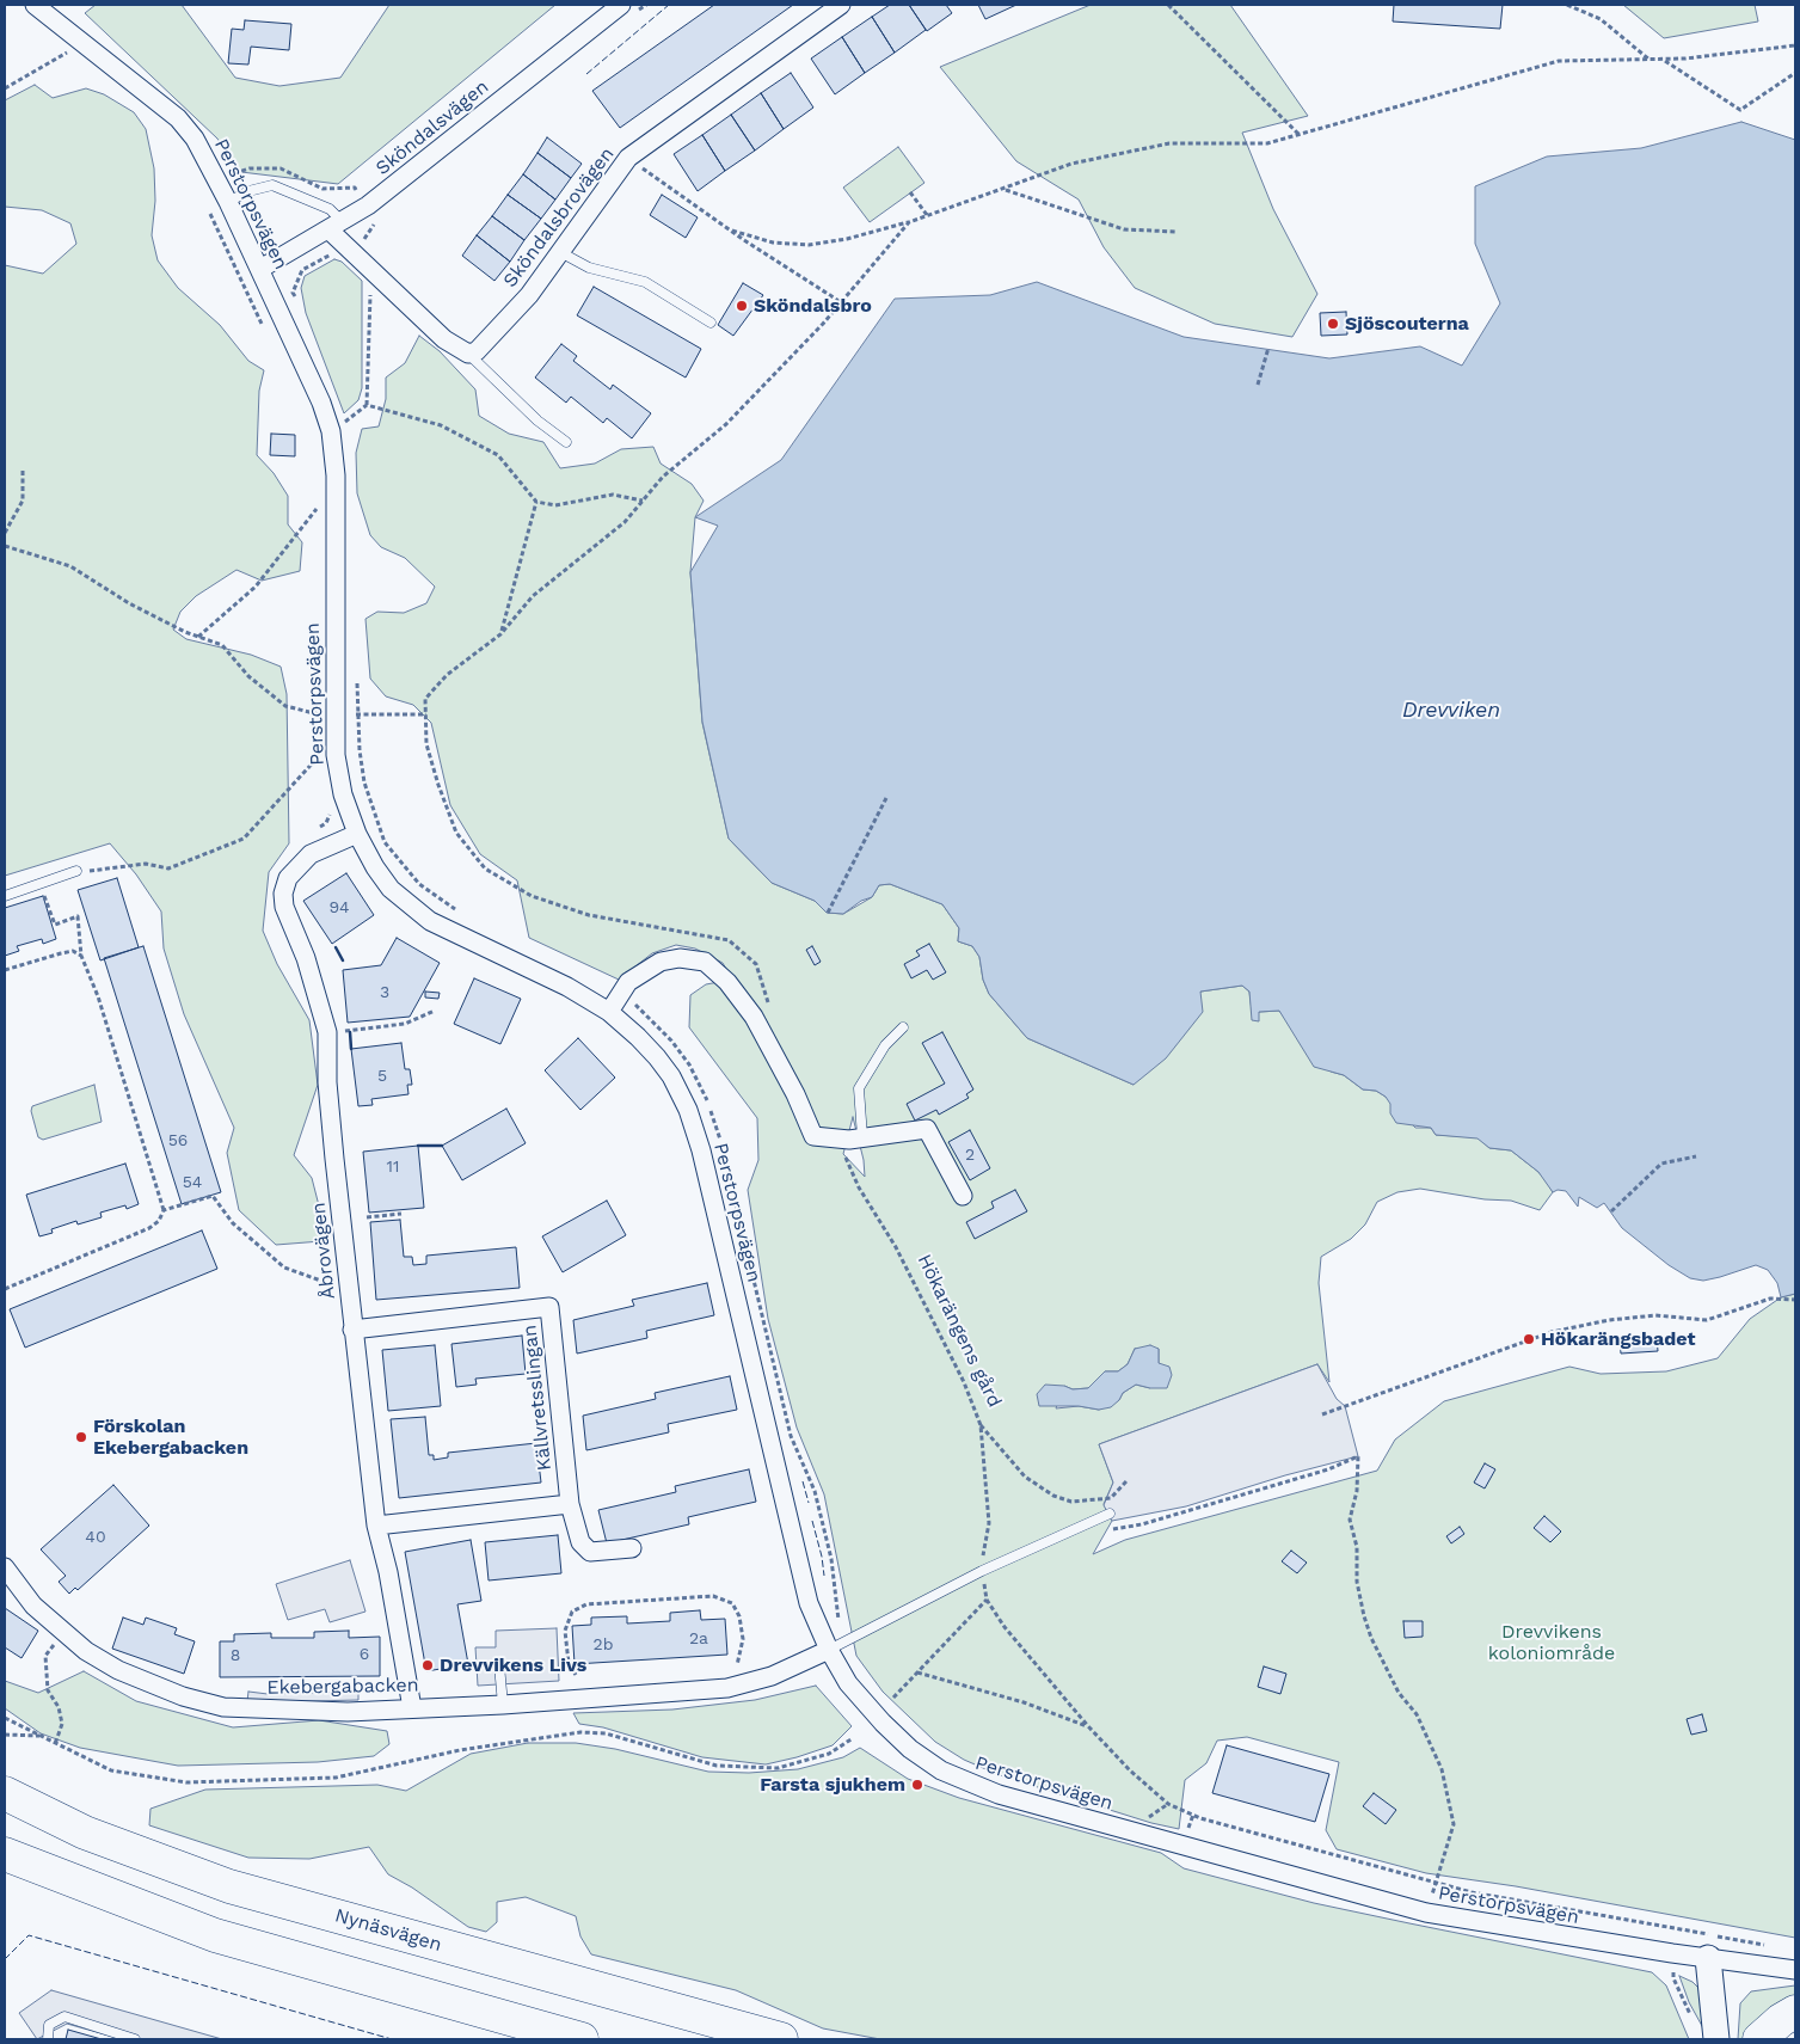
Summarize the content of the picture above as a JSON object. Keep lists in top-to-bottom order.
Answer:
{
  "streets": {
    "highway": ["Nynäsvägen"],
    "street": [
      "Sköndalsvägen",
      "Perstorpsvägen",
      "Sköndalsbrovägen",
      "Åbrovägen",
      "Källvretsslingan",
      "Ekebergabacken"
    ],
    "path": ["Hökarängens gård"]
  },
  "crossings": [
    ["Sköndalsvägen", "Perstorpsvägen"],
    ["Perstorpsvägen", "Åbrovägen"],
    ["Perstorpsvägen", "Ekebergabacken"],
    ["Åbrovägen", "Källvretsslingan"],
    ["Åbrovägen", "Ekebergabacken"]
  ],
  "water": ["Drevviken"],
  "parks": ["Drevvikens koloniområde"],
  "places": [
    "Sköndalsbro",
    "Sjöscouterna",
    "Hökarängsbadet",
    "Förskolan Ekebergabacken",
    "Drevvikens Livs",
    "Farsta sjukhem"
  ],
  "house_numbers": [
    "94",
    "3",
    "5",
    "56",
    "2",
    "11",
    "54",
    "40",
    "2a",
    "2b",
    "6",
    "8"
  ]
}
